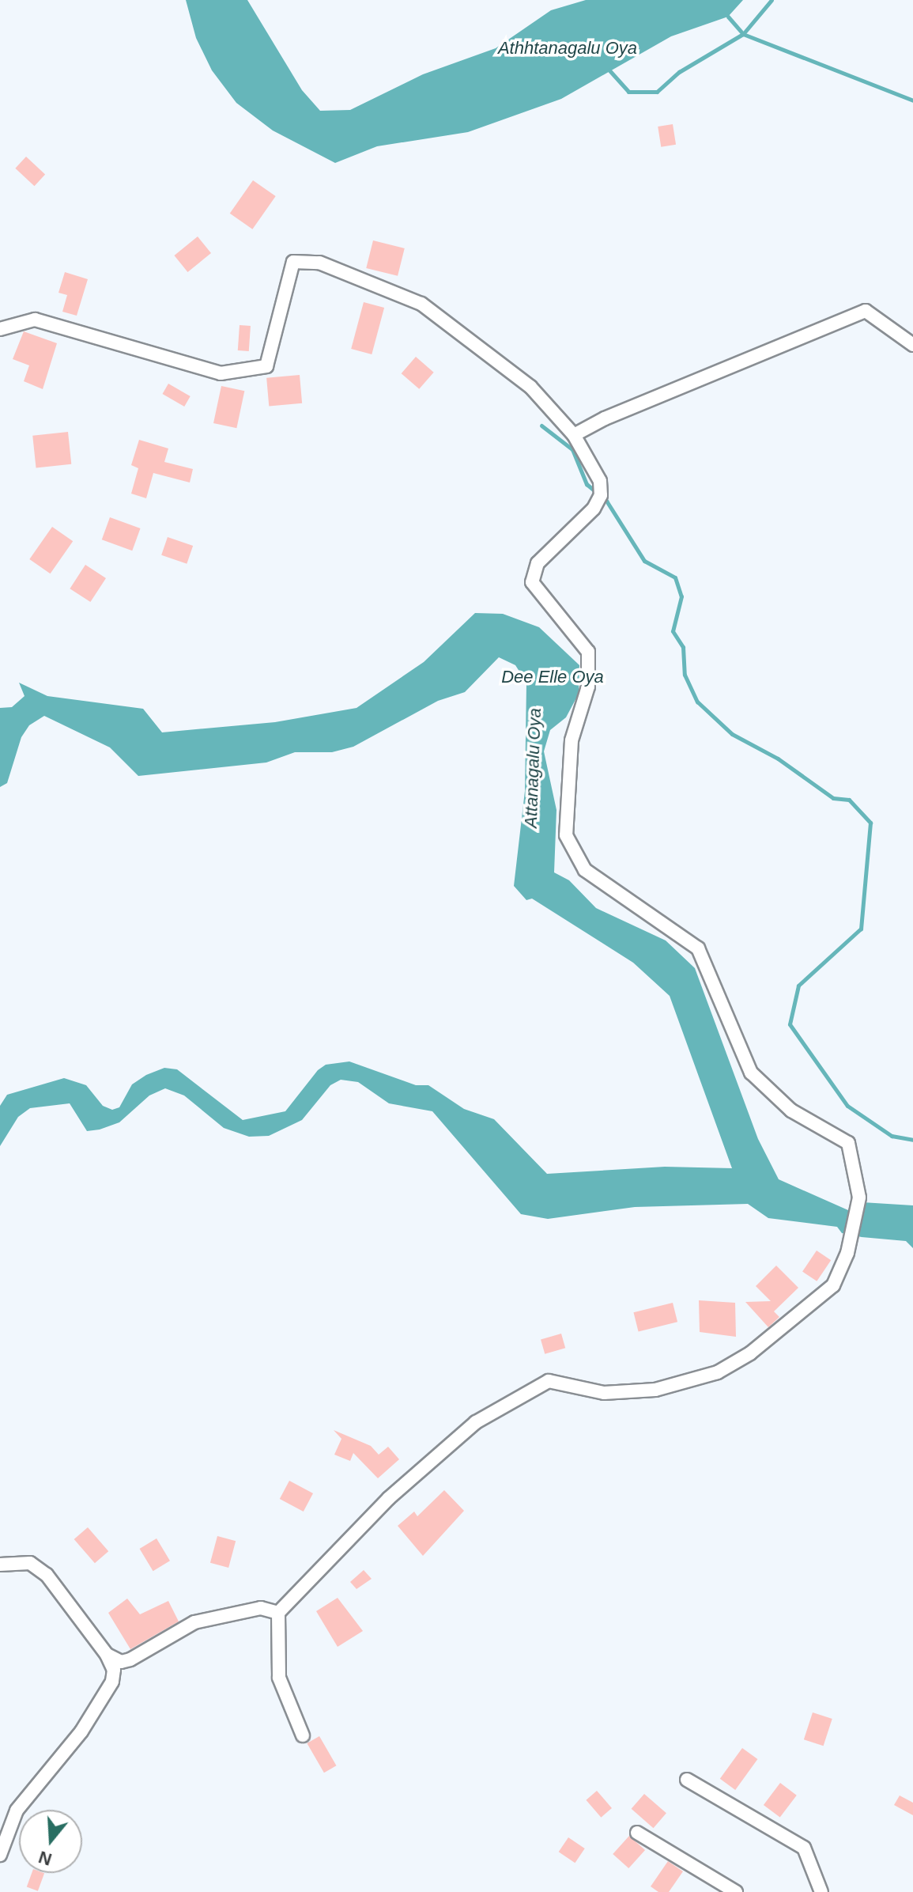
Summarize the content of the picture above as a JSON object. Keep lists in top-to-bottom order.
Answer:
{
  "water": ["Athhtanagalu Oya", "Dee Elle Oya", "Attanagalu Oya"],
  "north": "bottom"
}
